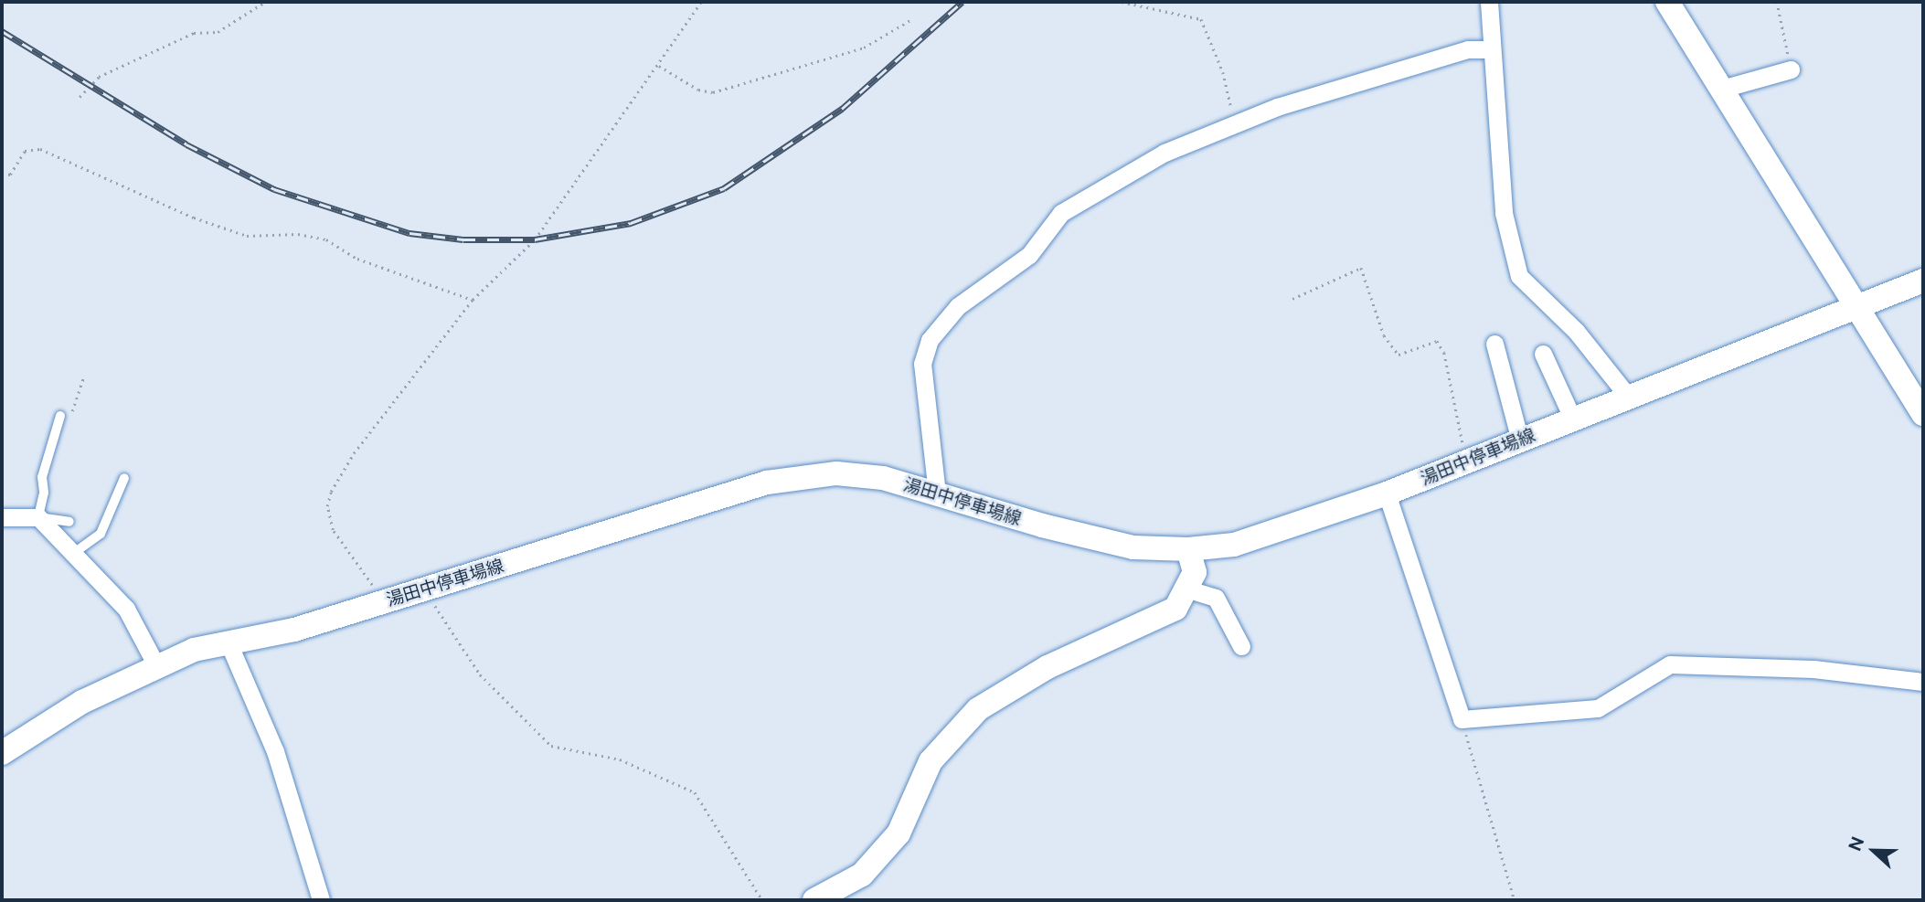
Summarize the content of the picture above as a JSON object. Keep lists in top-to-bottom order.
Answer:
{
  "streets": {
    "main road": ["湯田中停車場線"]
  },
  "north": "left"
}
